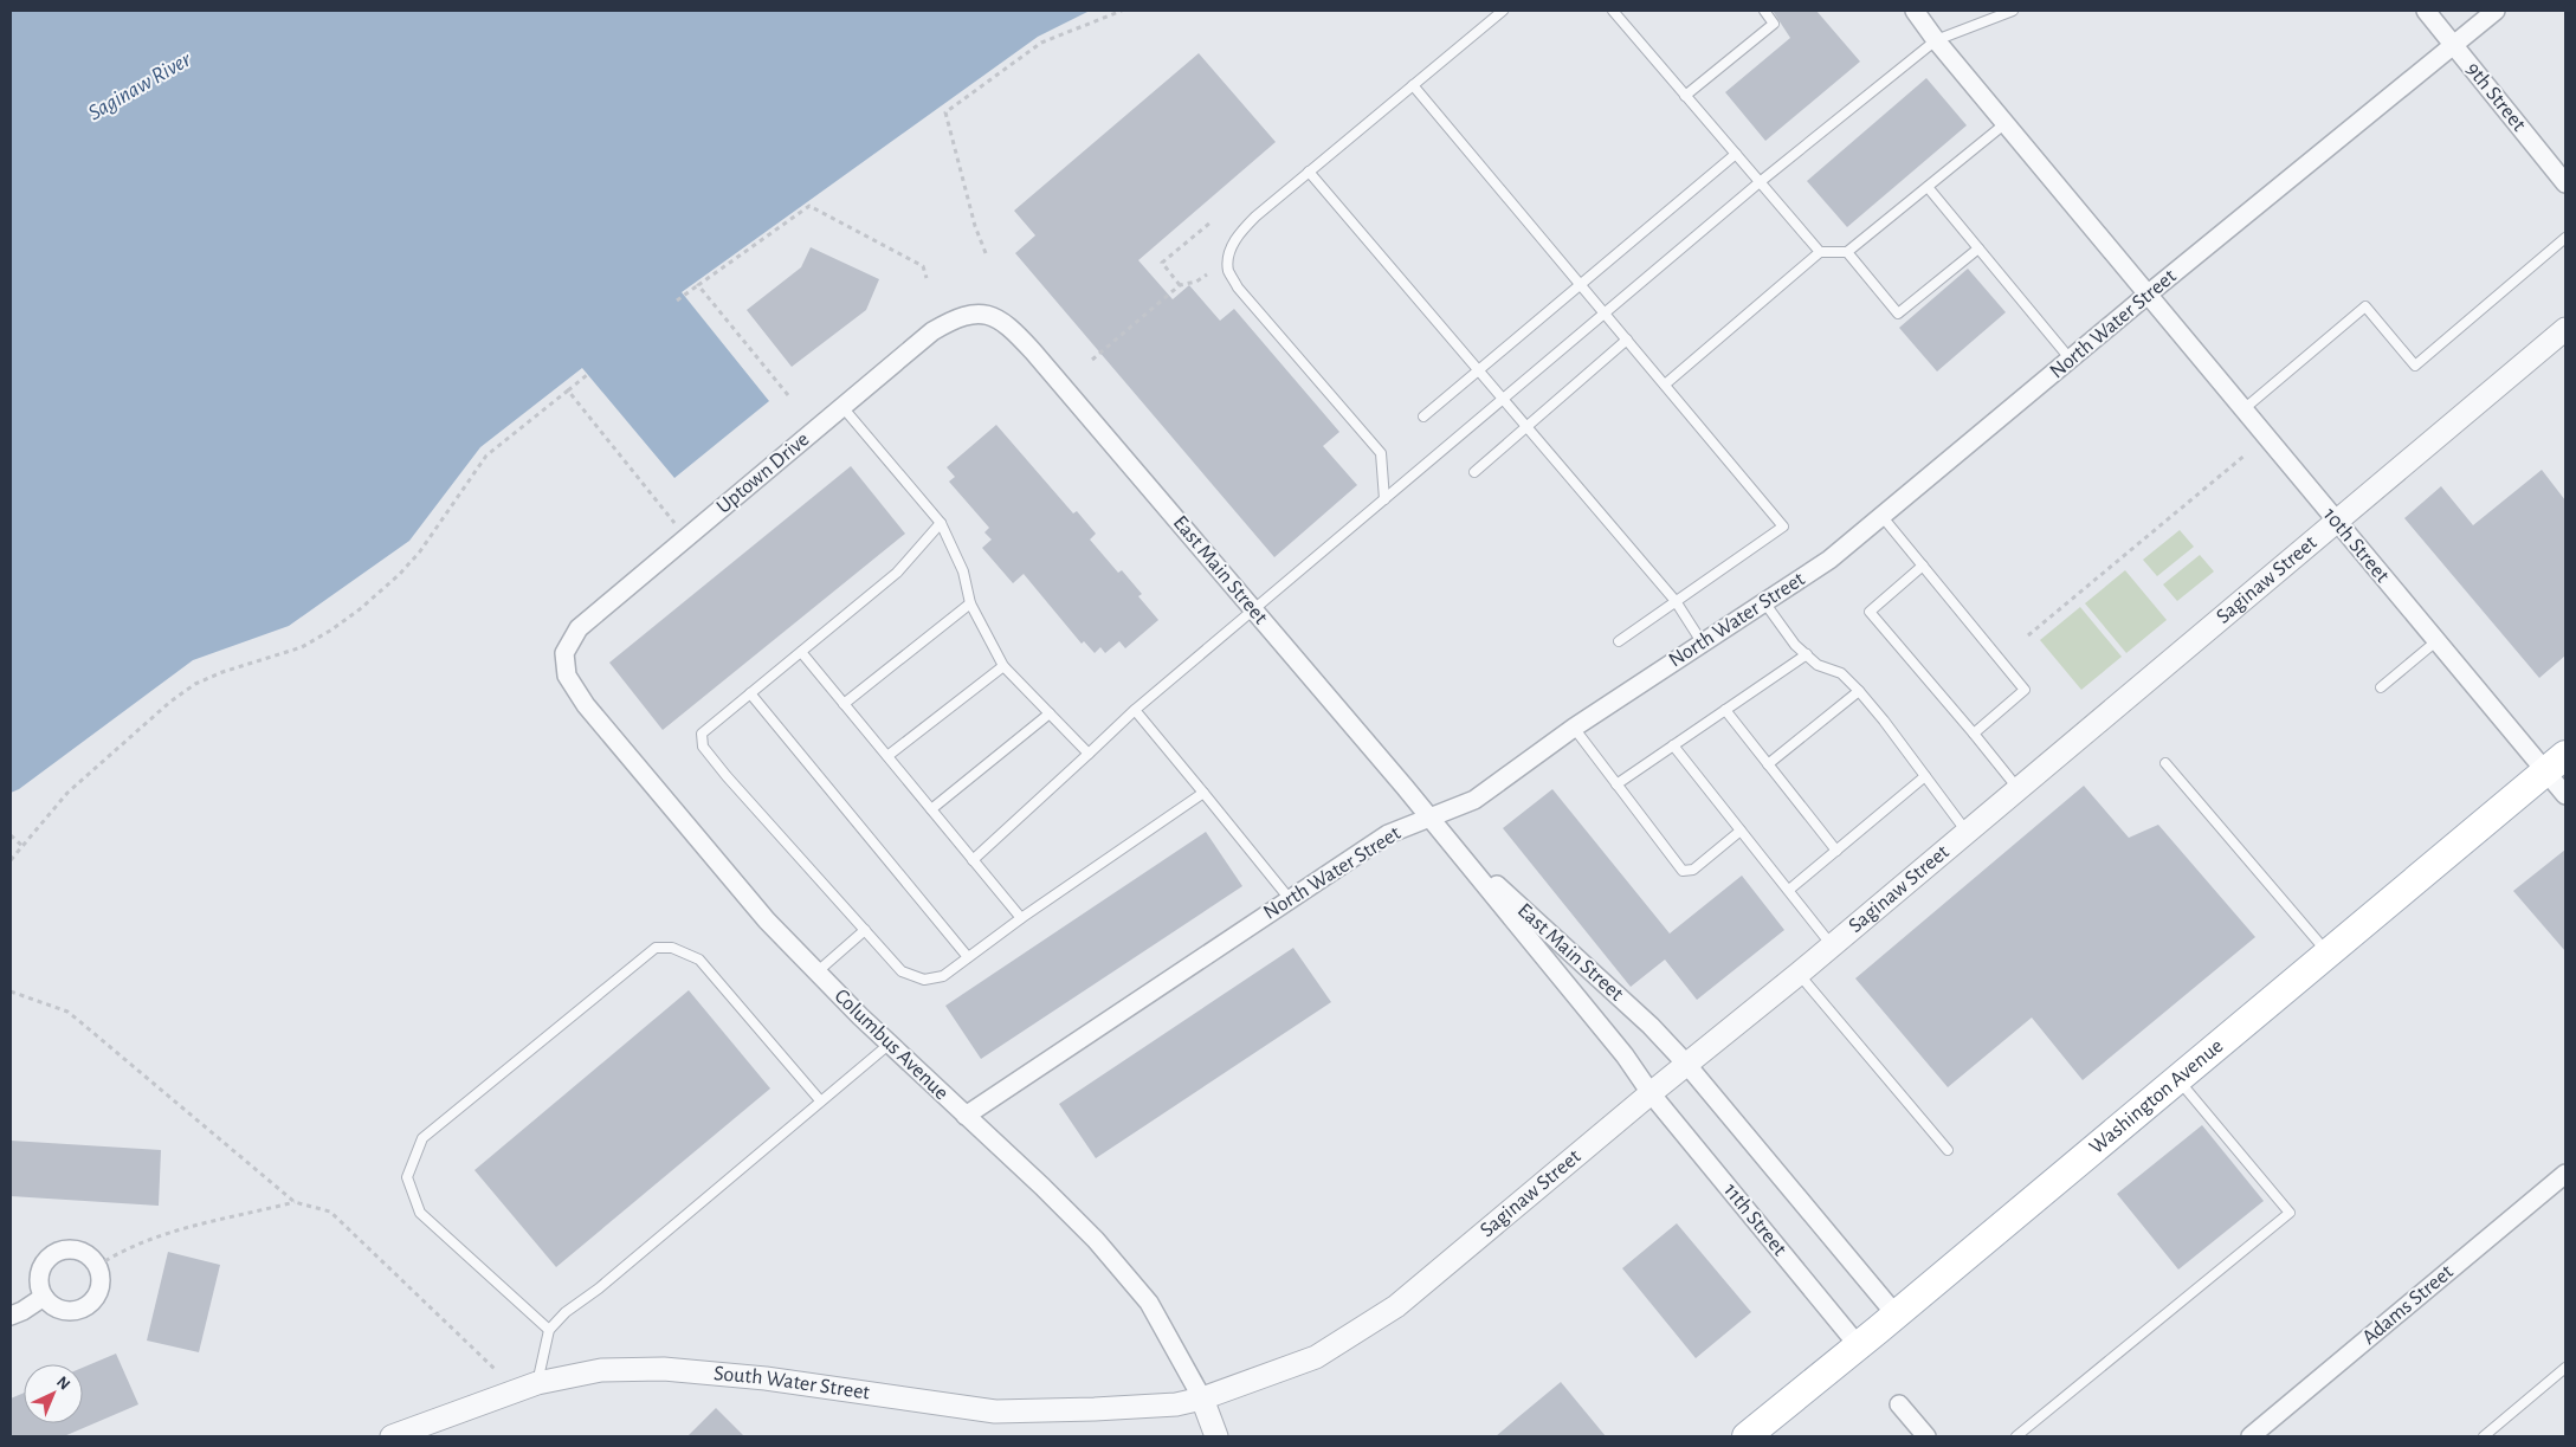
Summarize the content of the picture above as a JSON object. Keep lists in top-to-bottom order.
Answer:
{
  "streets": {
    "main road": ["Washington Avenue"],
    "street": [
      "9th Street",
      "North Water Street",
      "Uptown Drive",
      "10th Street",
      "East Main Street",
      "Saginaw Street",
      "Columbus Avenue",
      "11th Street",
      "Adams Street",
      "South Water Street"
    ]
  },
  "crossings": [
    ["9th Street", "North Water Street"],
    ["North Water Street", "10th Street"],
    ["North Water Street", "East Main Street"],
    ["North Water Street", "Columbus Avenue"],
    ["Uptown Drive", "East Main Street"],
    ["Uptown Drive", "Columbus Avenue"],
    ["10th Street", "Saginaw Street"],
    ["10th Street", "Washington Avenue"],
    ["East Main Street", "Saginaw Street"],
    ["East Main Street", "Washington Avenue"],
    ["East Main Street", "11th Street"],
    ["Saginaw Street", "Columbus Avenue"],
    ["Saginaw Street", "11th Street"],
    ["Saginaw Street", "South Water Street"],
    ["Columbus Avenue", "South Water Street"],
    ["Washington Avenue", "11th Street"]
  ],
  "water": ["Saginaw River"],
  "north": "top right"
}
